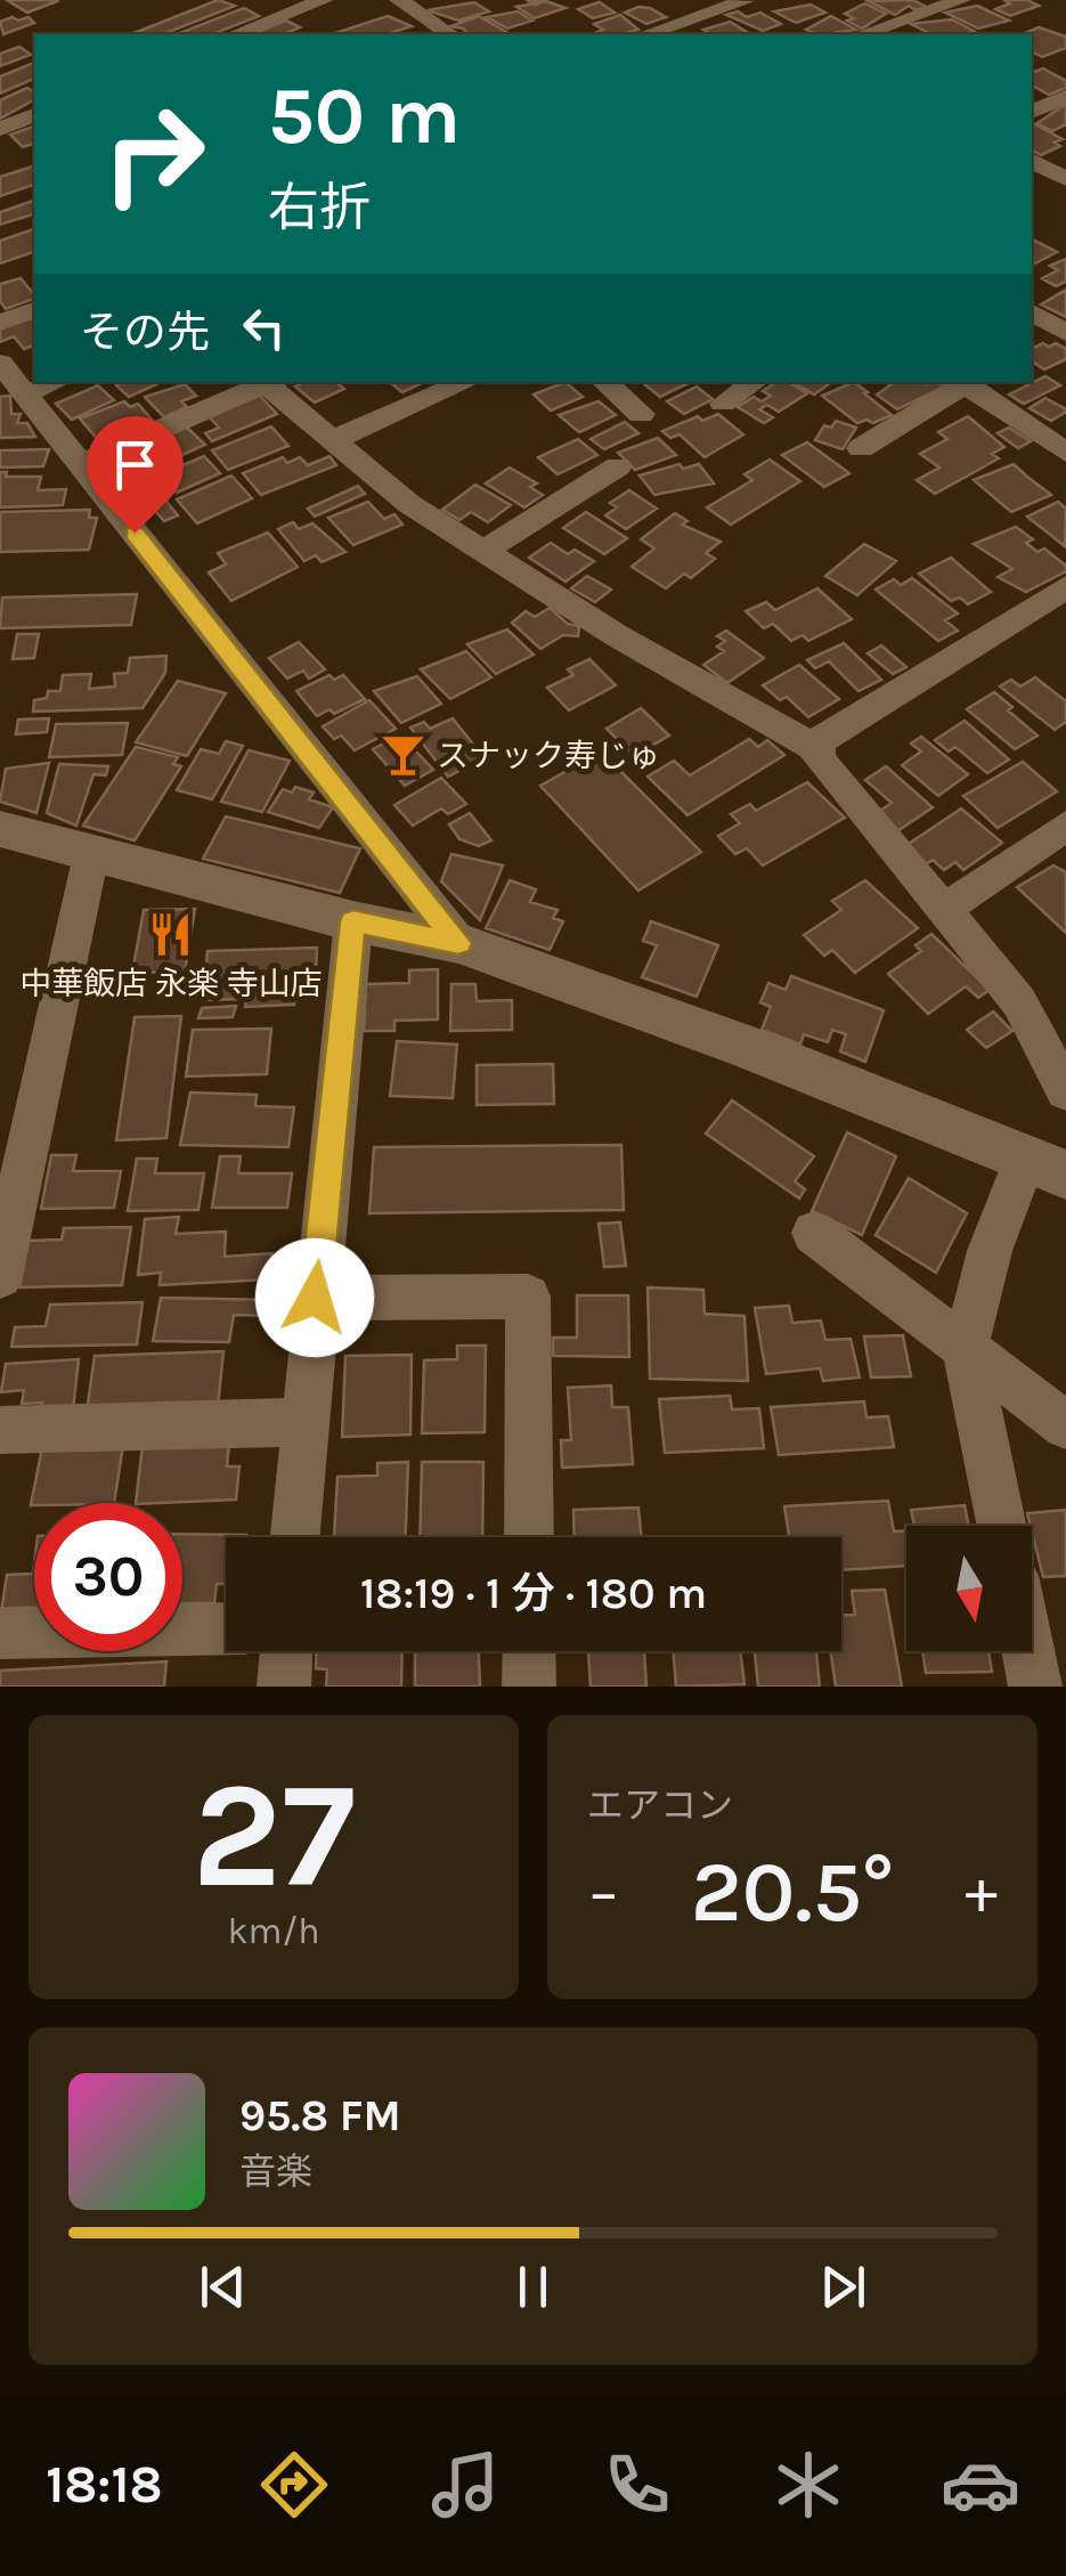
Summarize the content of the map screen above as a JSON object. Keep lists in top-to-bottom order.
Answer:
{
  "places": {
    "bar": ["スナック寿じゅ"],
    "restaurant": ["中華飯店 永楽 寺山店"]
  },
  "north": "bottom",
  "page": {
    "turn": ["50 m", "右折"],
    "then": "その先",
    "limit": "30",
    "trip": "18:19 · 1 分 · 180 m",
    "tile": [
      ["27", "km/h"],
      "エアコン"
    ],
    "heat": ["−", "20.5°", "+"],
    "song": ["95.8 FM", "音楽"],
    "tabs": "18:18"
  }
}
